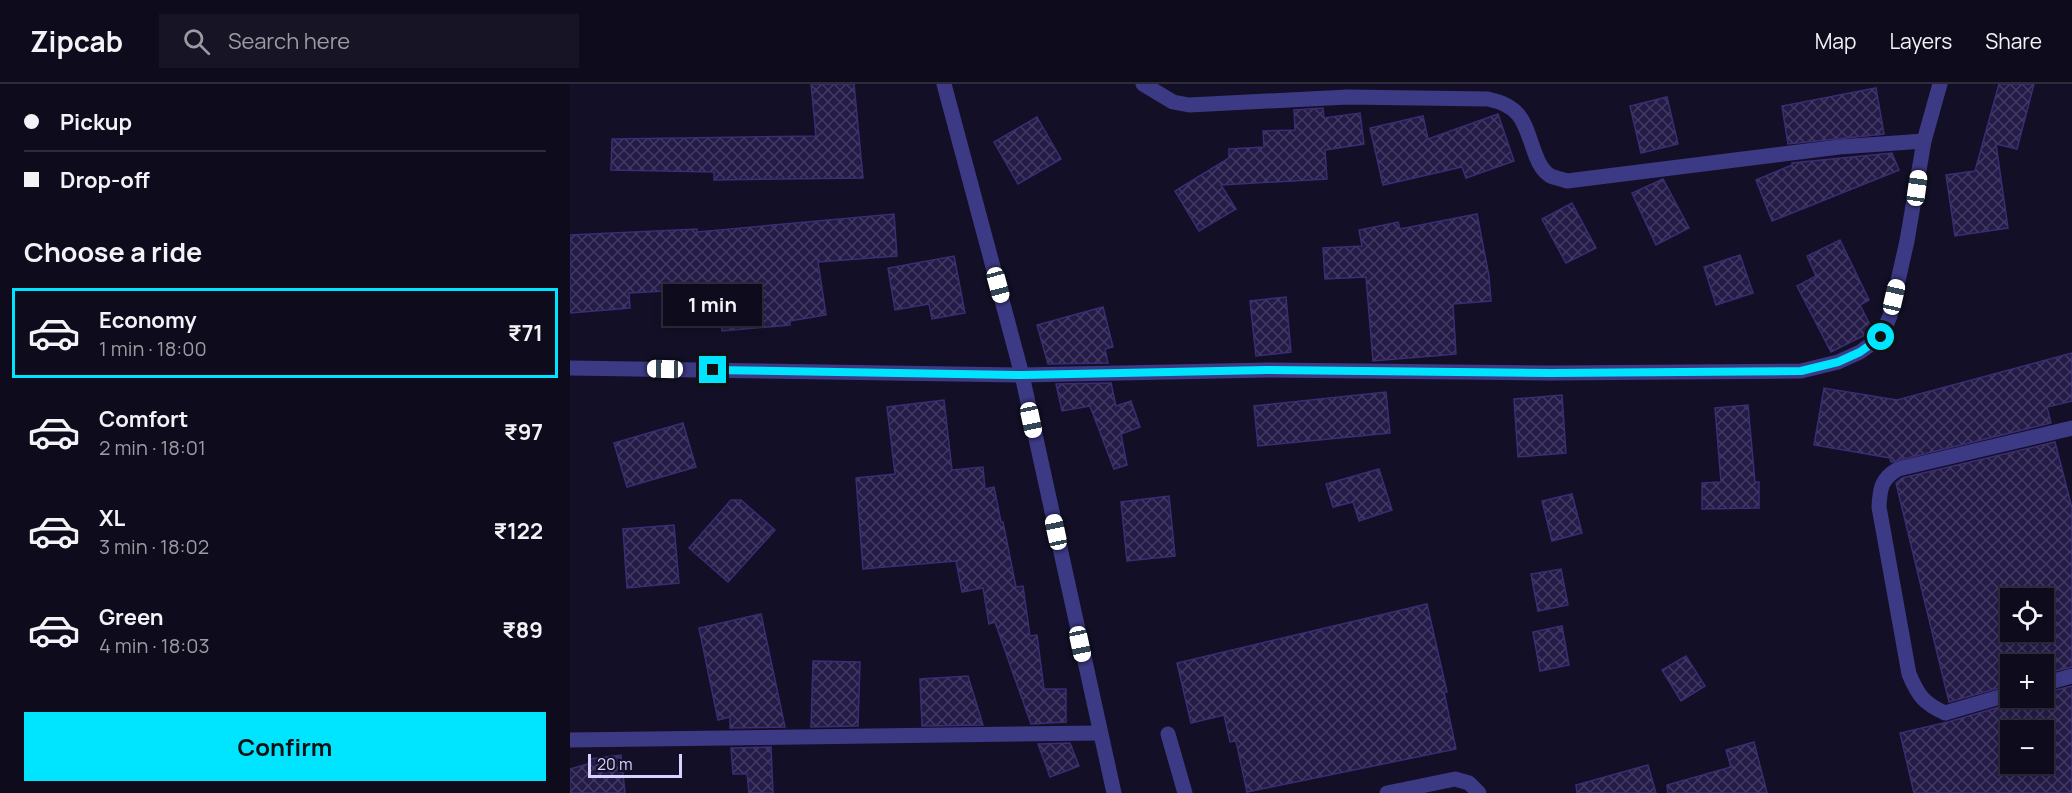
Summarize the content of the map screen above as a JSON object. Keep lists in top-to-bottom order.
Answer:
{
  "scale_bar": "20 m",
  "page": {
    "header": "Zipcab",
    "search": "Search here",
    "nav": ["Map", "Layers", "Share"],
    "banner": ["Pickup", "Drop-off"],
    "heading": "Choose a ride",
    "bubble": "1 min",
    "list": [
      {
        "name": "Economy",
        "note": "1 min · 18:00",
        "value": "₹71"
      },
      {
        "name": "Comfort",
        "note": "2 min · 18:01",
        "value": "₹97"
      },
      {
        "name": "XL",
        "note": "3 min · 18:02",
        "value": "₹122"
      },
      {
        "name": "Green",
        "note": "4 min · 18:03",
        "value": "₹89"
      }
    ],
    "map_buttons": ["+", "−"],
    "buttons": "Confirm",
    "scale": "20 m"
  }
}
